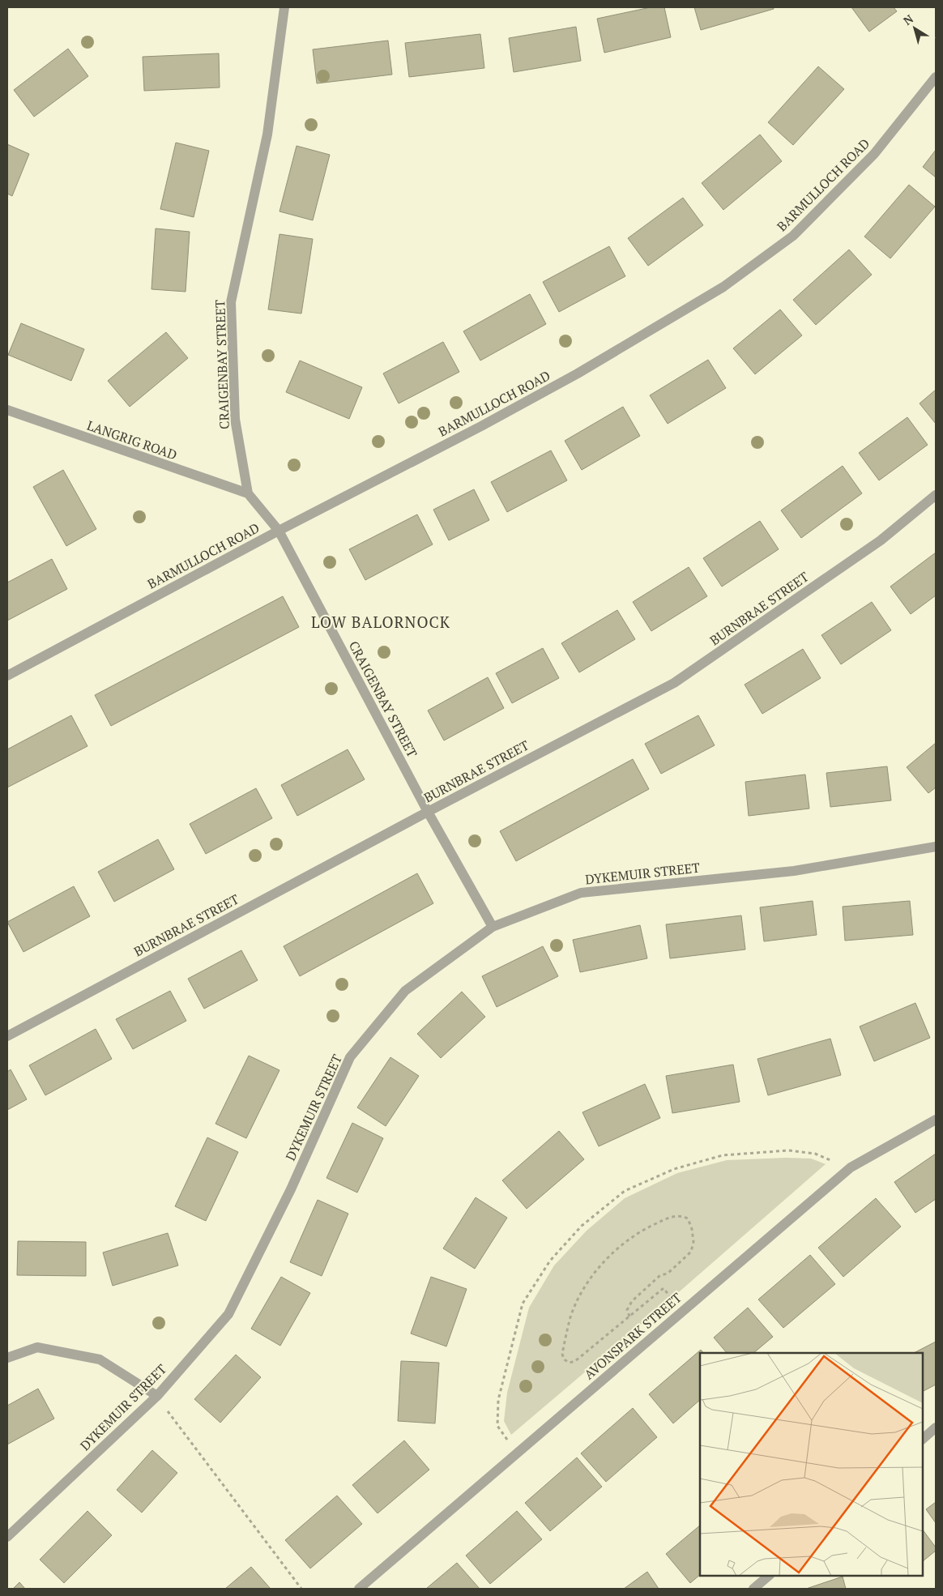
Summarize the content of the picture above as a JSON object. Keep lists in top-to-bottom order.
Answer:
{
  "streets": {
    "street": [
      "BARMULLOCH ROAD",
      "CRAIGENBAY STREET",
      "LANGRIG ROAD",
      "BURNBRAE STREET",
      "DYKEMUIR STREET",
      "AVONSPARK STREET"
    ]
  },
  "crossings": [
    ["BARMULLOCH ROAD", "CRAIGENBAY STREET"],
    ["CRAIGENBAY STREET", "LANGRIG ROAD"],
    ["CRAIGENBAY STREET", "BURNBRAE STREET"],
    ["CRAIGENBAY STREET", "DYKEMUIR STREET"]
  ],
  "districts": ["LOW BALORNOCK"],
  "north": "top left"
}
